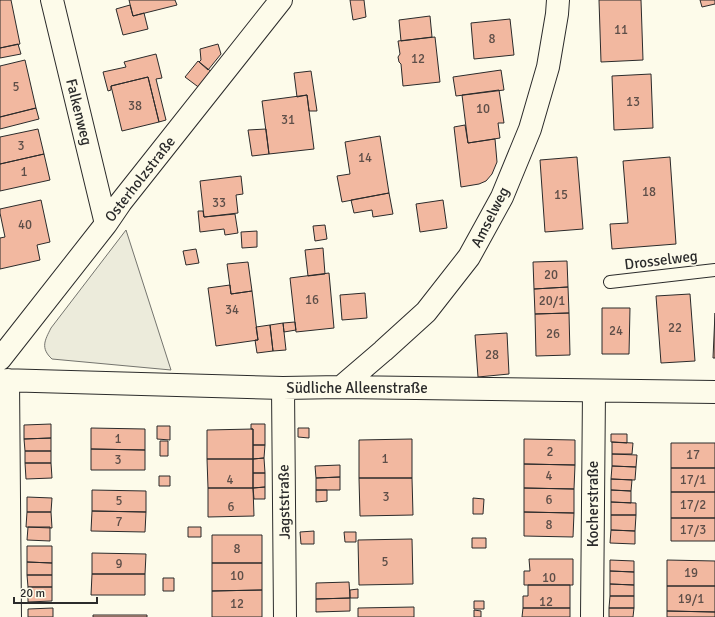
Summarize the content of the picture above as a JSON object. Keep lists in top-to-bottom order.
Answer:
{
  "streets": {
    "street": [
      "Falkenweg",
      "Osterholzstraße",
      "Amselweg",
      "Südliche Alleenstraße",
      "Jagststraße",
      "Kocherstraße"
    ],
    "lane": ["Drosselweg"]
  },
  "crossings": [
    ["Falkenweg", "Osterholzstraße"],
    ["Amselweg", "Südliche Alleenstraße"],
    ["Südliche Alleenstraße", "Jagststraße"],
    ["Südliche Alleenstraße", "Kocherstraße"]
  ],
  "house_numbers": [
    "11",
    "8",
    "12",
    "5",
    "13",
    "38",
    "10",
    "31",
    "3",
    "14",
    "1",
    "18",
    "15",
    "33",
    "40",
    "20",
    "16",
    "20/1",
    "34",
    "22",
    "24",
    "26",
    "28",
    "1",
    "2",
    "17",
    "1",
    "3",
    "4",
    "4",
    "17/1",
    "3",
    "6",
    "5",
    "17/2",
    "6",
    "7",
    "8",
    "17/3",
    "8",
    "5",
    "9",
    "19",
    "10",
    "10",
    "19/1",
    "12",
    "12"
  ],
  "scale_bar": "20 m"
}
